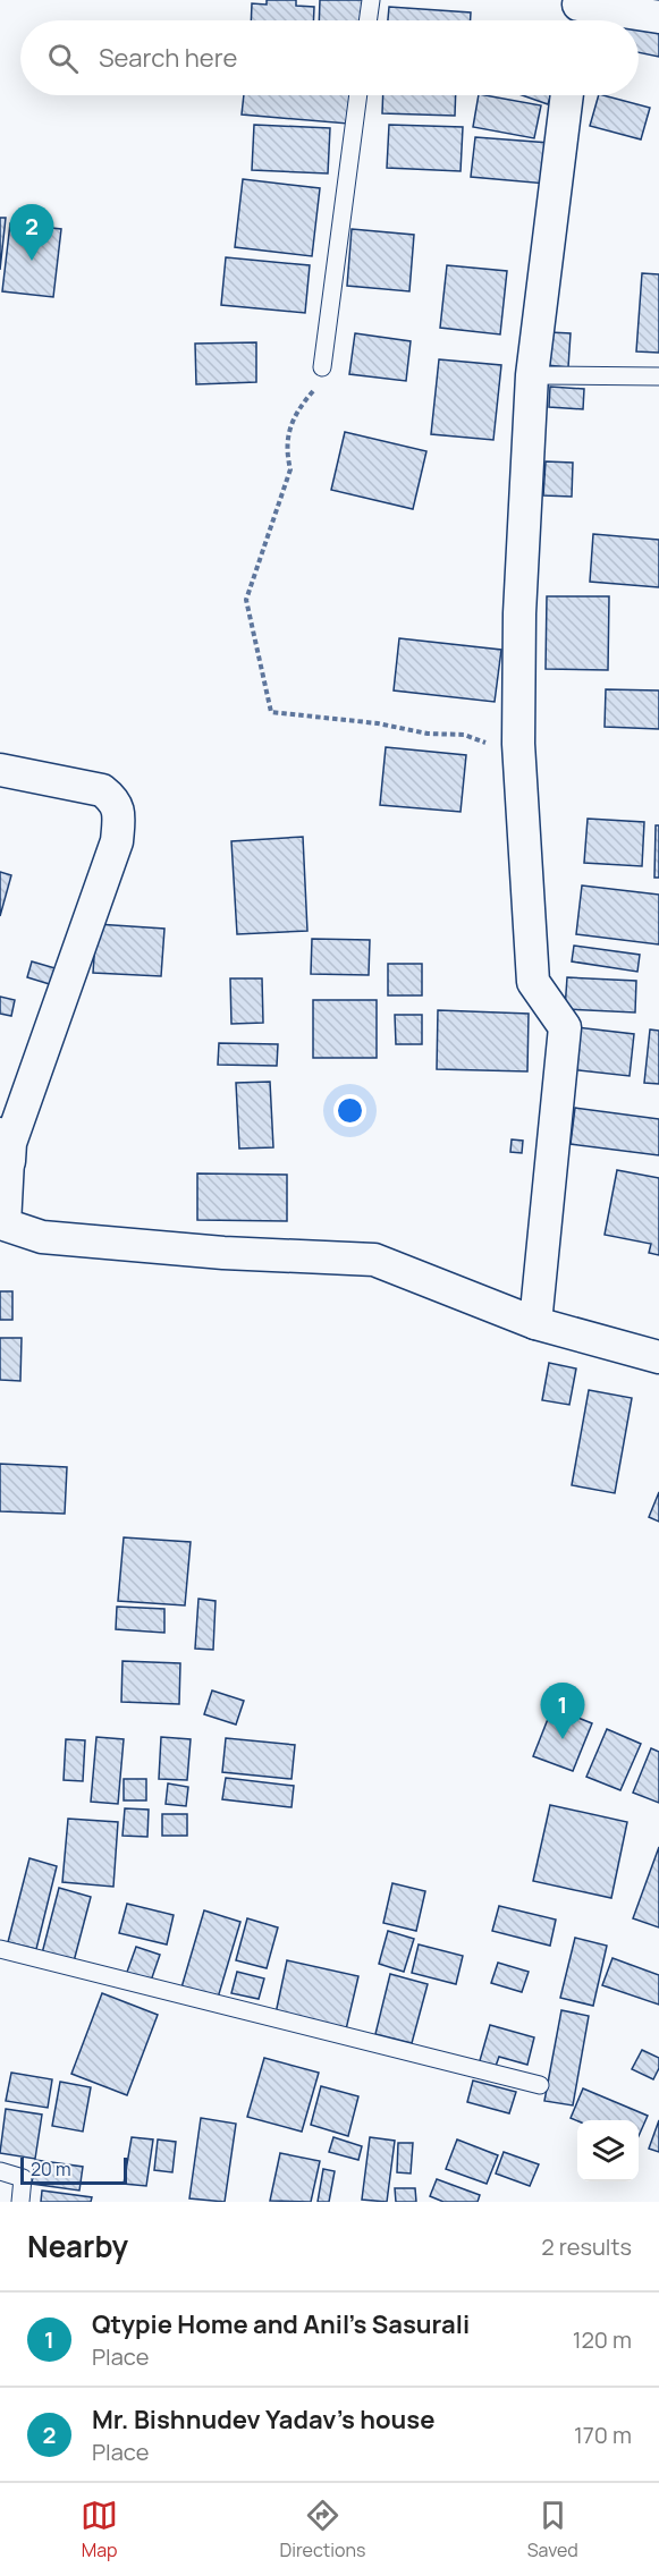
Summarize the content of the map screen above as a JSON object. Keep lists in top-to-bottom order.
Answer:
{
  "scale_bar": "20 m",
  "page": {
    "search": "Search here",
    "pins": ["2", "1"],
    "scale": "20 m",
    "heading": ["Nearby", "2 results"],
    "list": [
      {
        "mark": "1",
        "name": "Qtypie Home and Anil's Sasurali",
        "note": "Place",
        "value": "120 m"
      },
      {
        "mark": "2",
        "name": "Mr. Bishnudev Yadav's house",
        "note": "Place",
        "value": "170 m"
      }
    ],
    "nav": ["Map", "Directions", "Saved"]
  }
}
